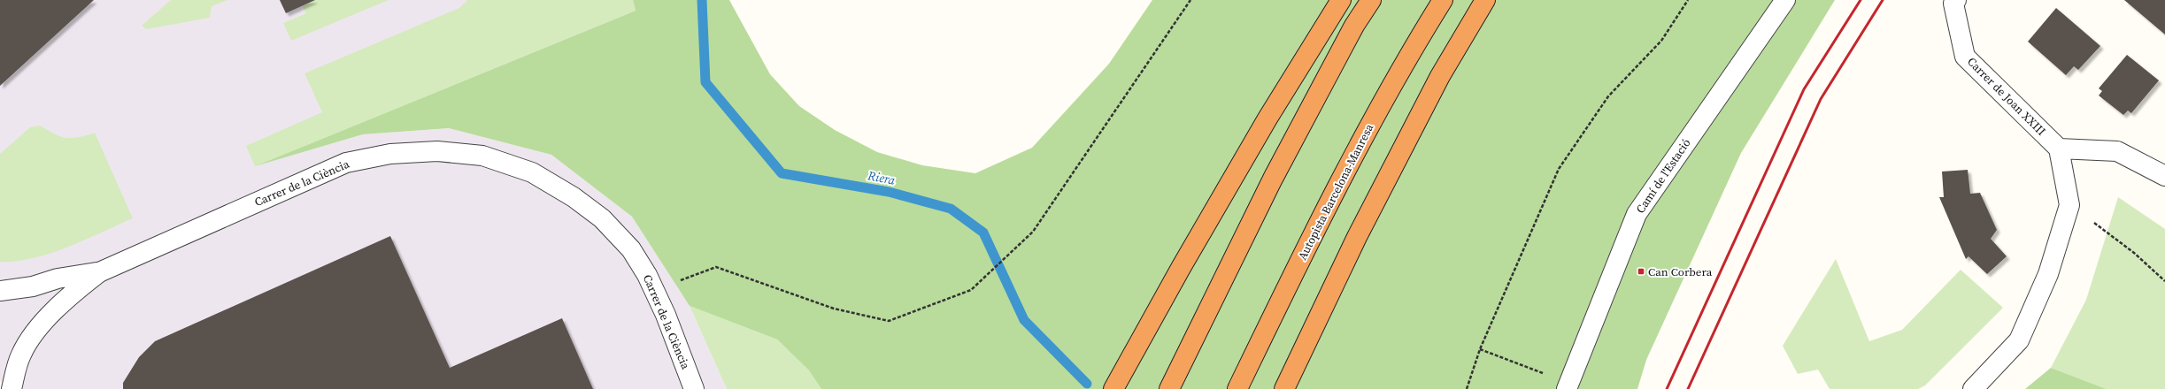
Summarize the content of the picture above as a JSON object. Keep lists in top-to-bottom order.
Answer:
{
  "streets": {
    "highway": ["Autopista Barcelona-Manresa"],
    "street": ["Carrer de Joan XXIII", "Camí de l'Estació", "Carrer de la Ciència"]
  },
  "water": ["Riera"],
  "places": {
    "transit": ["Can Corbera"]
  }
}
